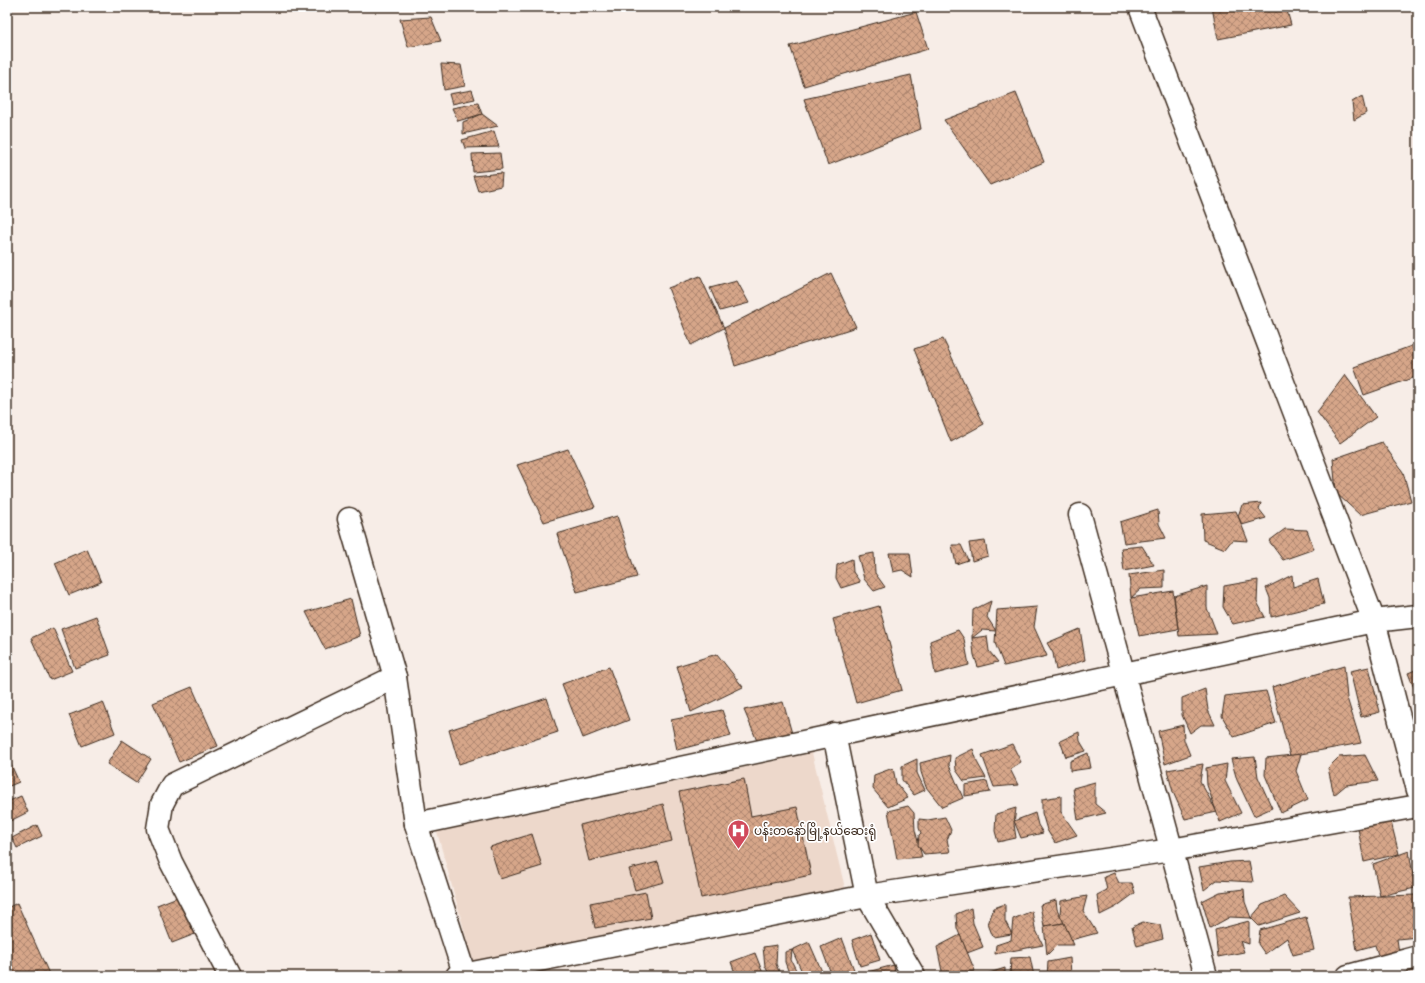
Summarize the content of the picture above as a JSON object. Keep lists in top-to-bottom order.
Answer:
{
  "places": {
    "hospital": ["ပန်းတနော်မြို့နယ်ဆေးရုံ"]
  }
}
